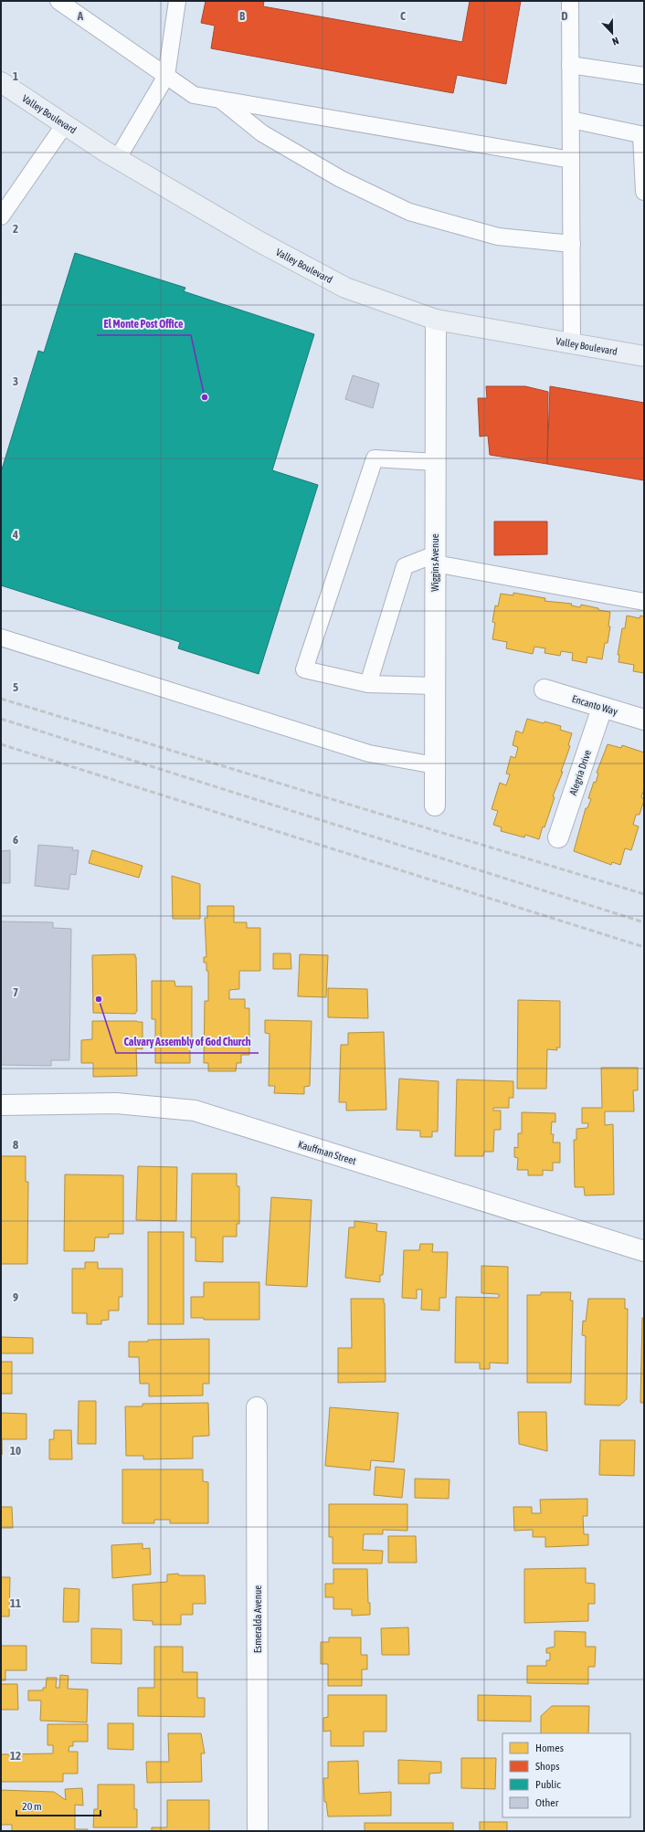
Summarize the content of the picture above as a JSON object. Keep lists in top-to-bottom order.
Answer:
{
  "streets": {
    "main road": ["Valley Boulevard"],
    "street": [
      "Wiggins Avenue",
      "Encanto Way",
      "Alegria Drive",
      "Kauffman Street",
      "Esmeralda Avenue"
    ]
  },
  "crossings": [
    ["Valley Boulevard", "Wiggins Avenue"],
    ["Encanto Way", "Alegria Drive"]
  ],
  "places": ["El Monte Post Office", "Calvary Assembly of God Church"],
  "legend": [
    "Homes",
    "Shops",
    "Public",
    "Other"
  ],
  "scale_bar": "20 m",
  "north": "bottom",
  "grid": {
    "columns": [
      "A",
      "B",
      "C",
      "D"
    ],
    "rows": [
      "1",
      "2",
      "3",
      "4",
      "5",
      "6",
      "7",
      "8",
      "9",
      "10",
      "11",
      "12"
    ]
  }
}
